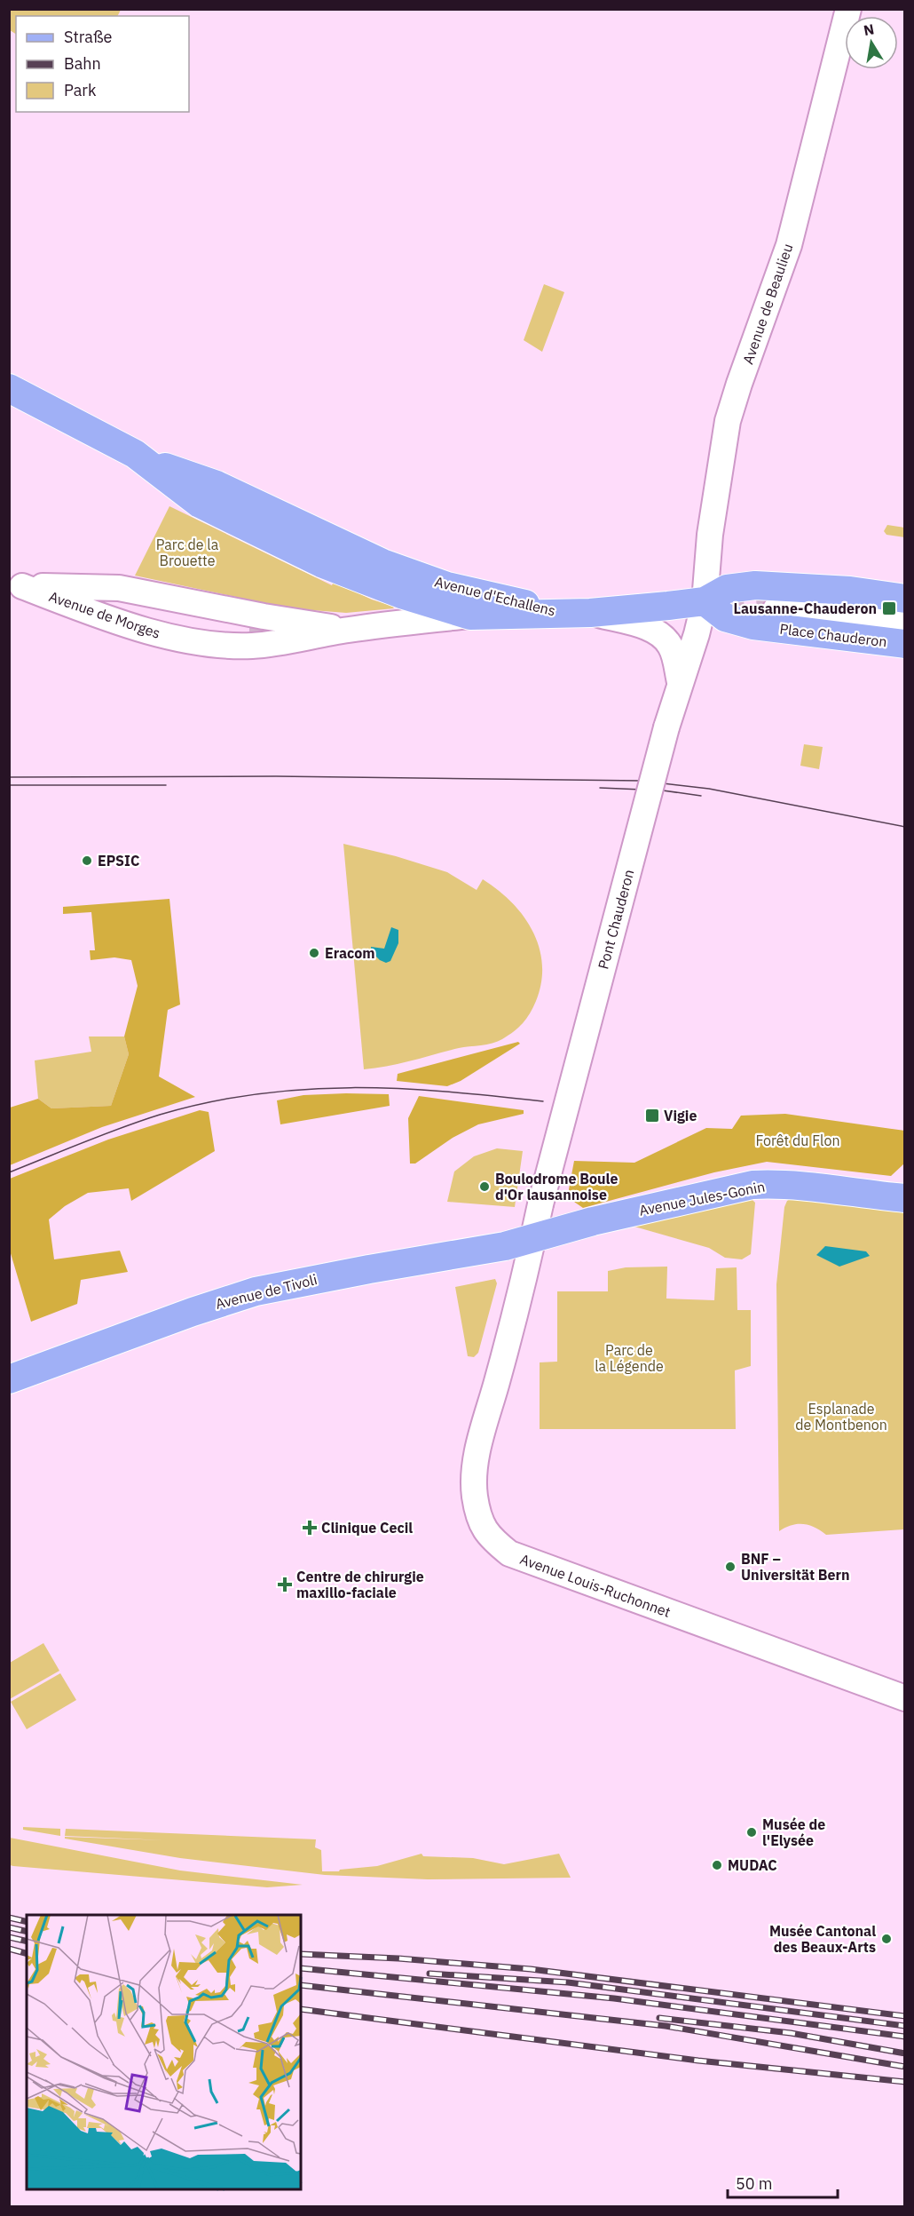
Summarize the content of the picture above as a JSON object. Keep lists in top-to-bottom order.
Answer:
{
  "streets": {
    "main road": [
      "Avenue de Beaulieu",
      "Avenue d'Echallens",
      "Avenue de Morges",
      "Place Chauderon",
      "Pont Chauderon",
      "Avenue Jules-Gonin",
      "Avenue de Tivoli",
      "Avenue Louis-Ruchonnet"
    ]
  },
  "crossings": [
    ["Avenue de Beaulieu", "Place Chauderon"],
    ["Avenue de Beaulieu", "Pont Chauderon"],
    ["Avenue d'Echallens", "Avenue de Morges"],
    ["Place Chauderon", "Pont Chauderon"],
    ["Pont Chauderon", "Avenue Jules-Gonin"],
    ["Pont Chauderon", "Avenue de Tivoli"],
    ["Pont Chauderon", "Avenue Louis-Ruchonnet"],
    ["Avenue Jules-Gonin", "Avenue de Tivoli"],
    ["Avenue Jules-Gonin", "Avenue Louis-Ruchonnet"],
    ["Avenue de Tivoli", "Avenue Louis-Ruchonnet"]
  ],
  "parks": [
    "Parc de la Brouette",
    "Forêt du Flon",
    "Parc de la Légende",
    "Esplanade de Montbenon"
  ],
  "places": {
    "transit": ["Lausanne-Chauderon", "Vigie"],
    "other": [
      "EPSIC",
      "Eracom",
      "Boulodrome Boule d'Or lausannoise",
      "BNF – Universität Bern",
      "Musée de l'Elysée",
      "MUDAC",
      "Musée Cantonal des Beaux-Arts"
    ],
    "health": ["Clinique Cecil", "Centre de chirurgie maxillo-faciale"]
  },
  "legend": ["Straße", "Bahn", "Park"],
  "scale_bar": "50 m",
  "north": "top"
}
